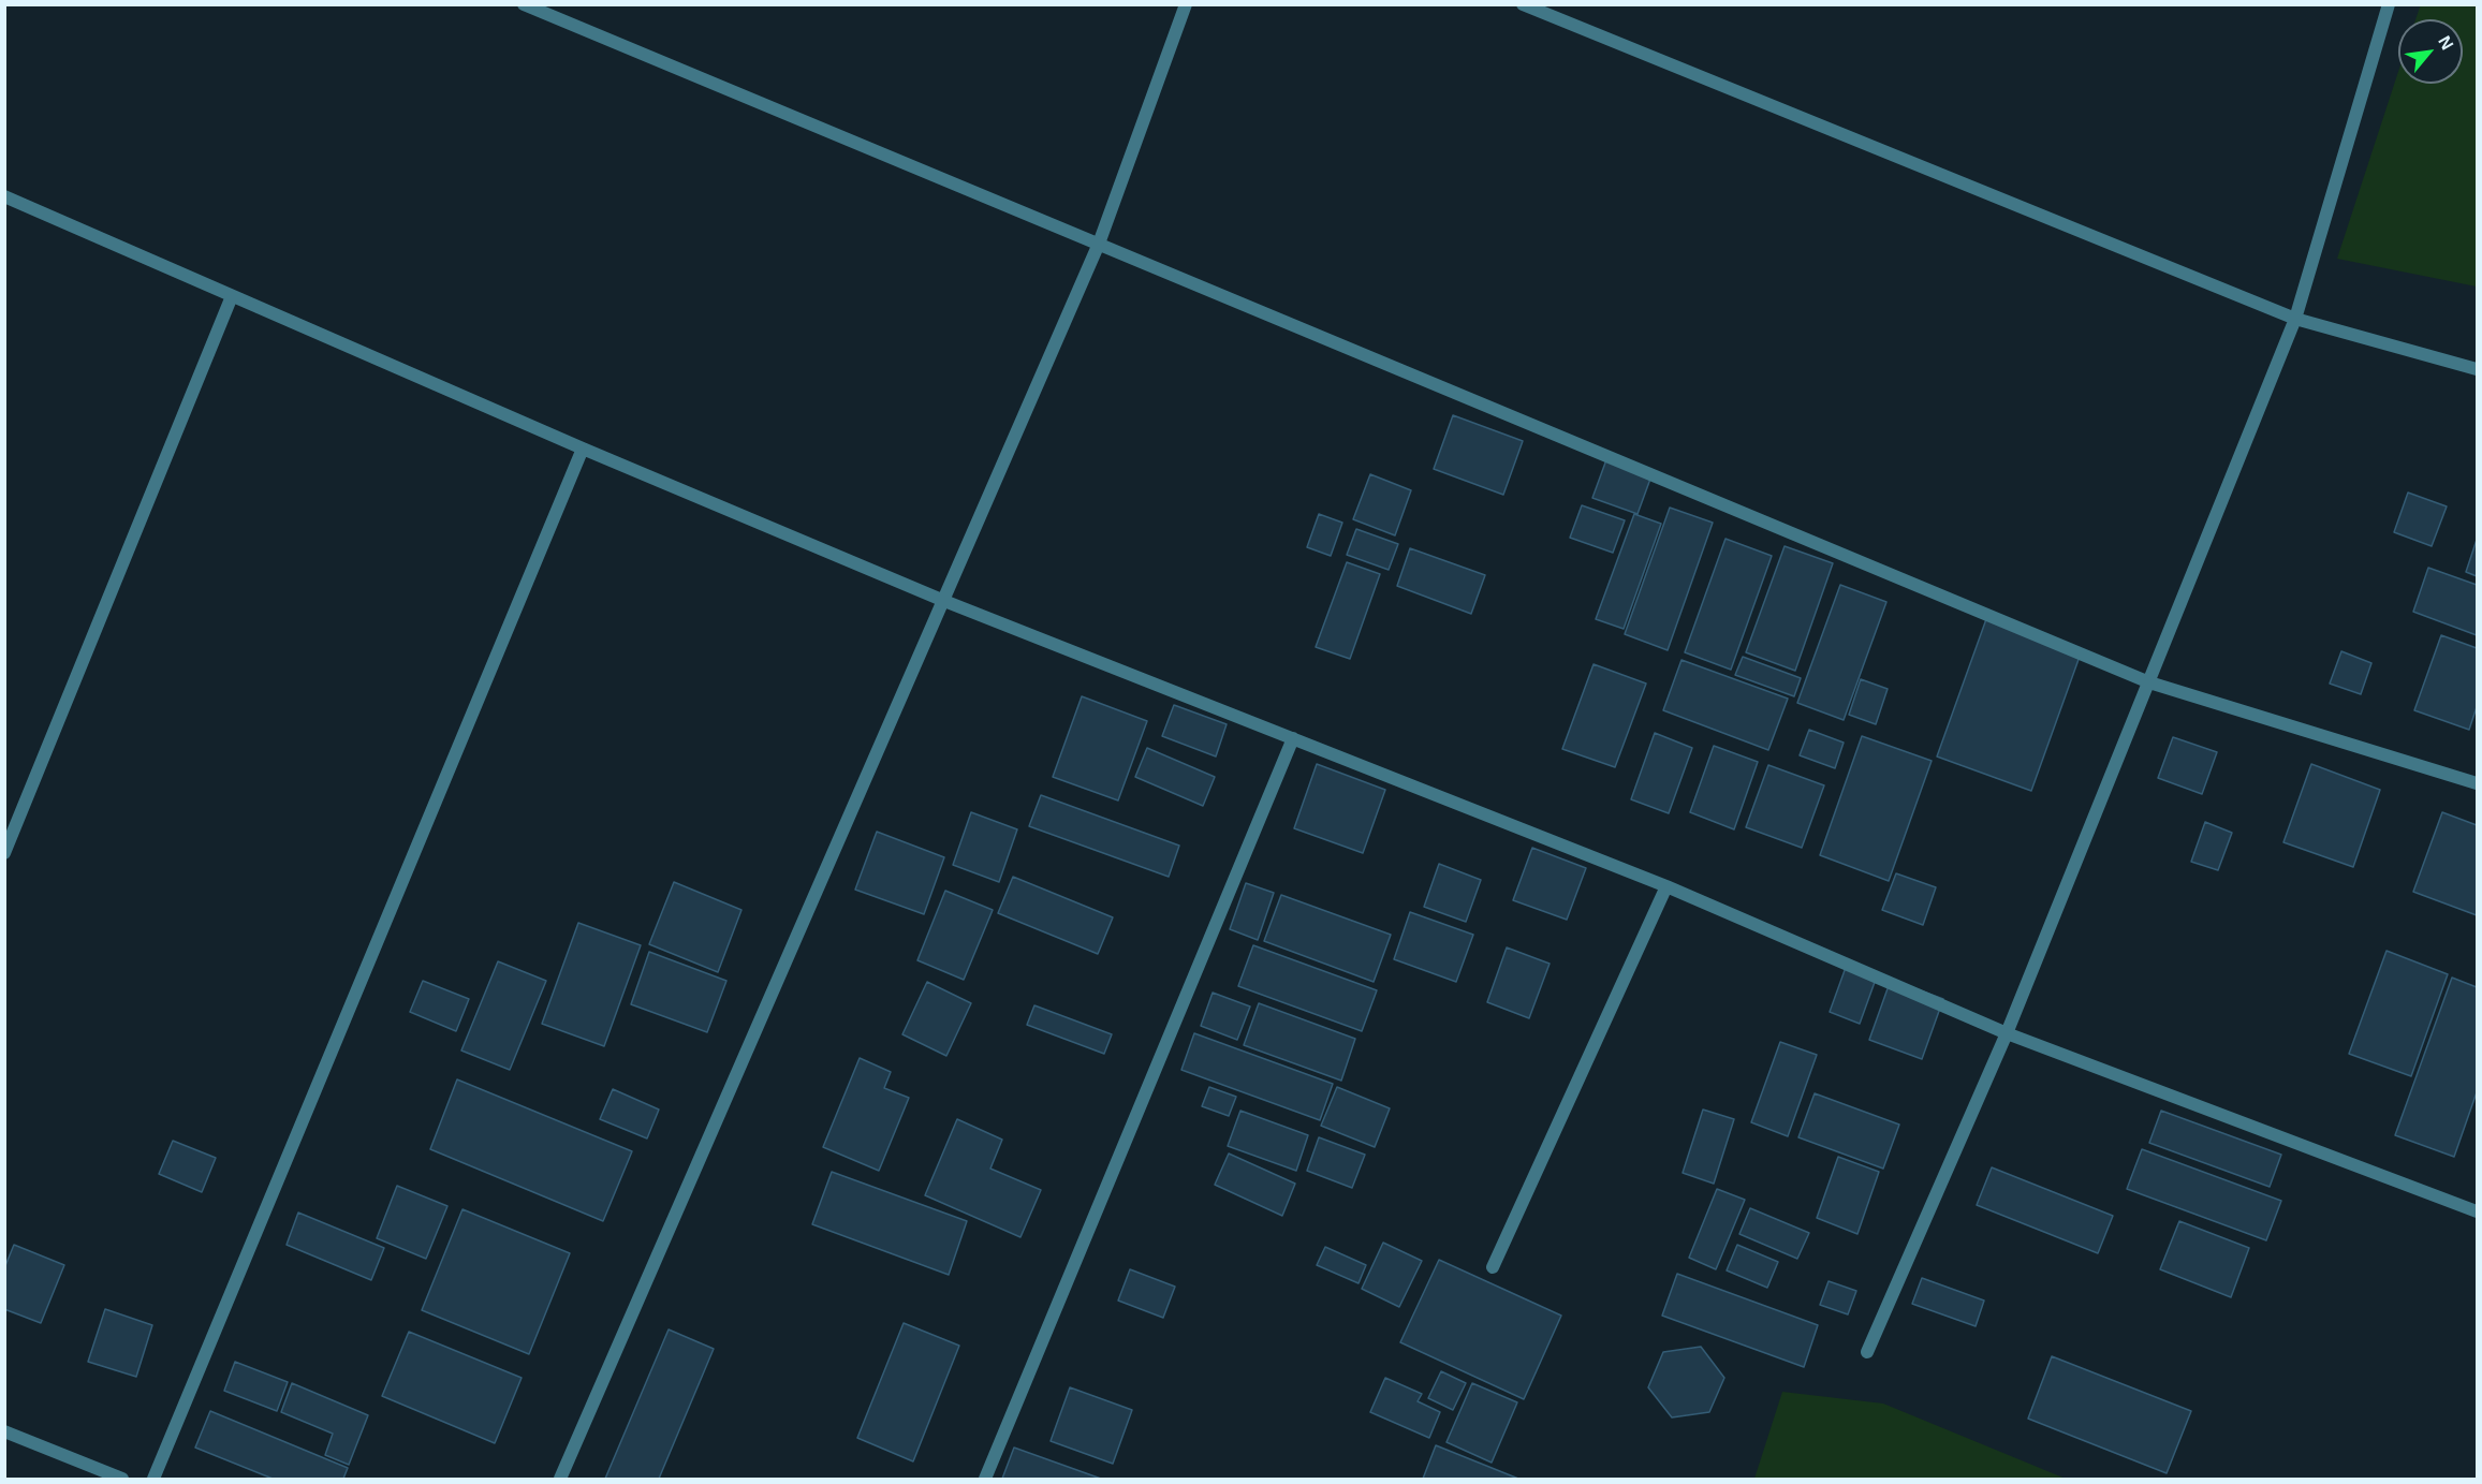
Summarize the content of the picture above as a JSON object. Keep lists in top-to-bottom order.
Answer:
{
  "north": "top right"
}
